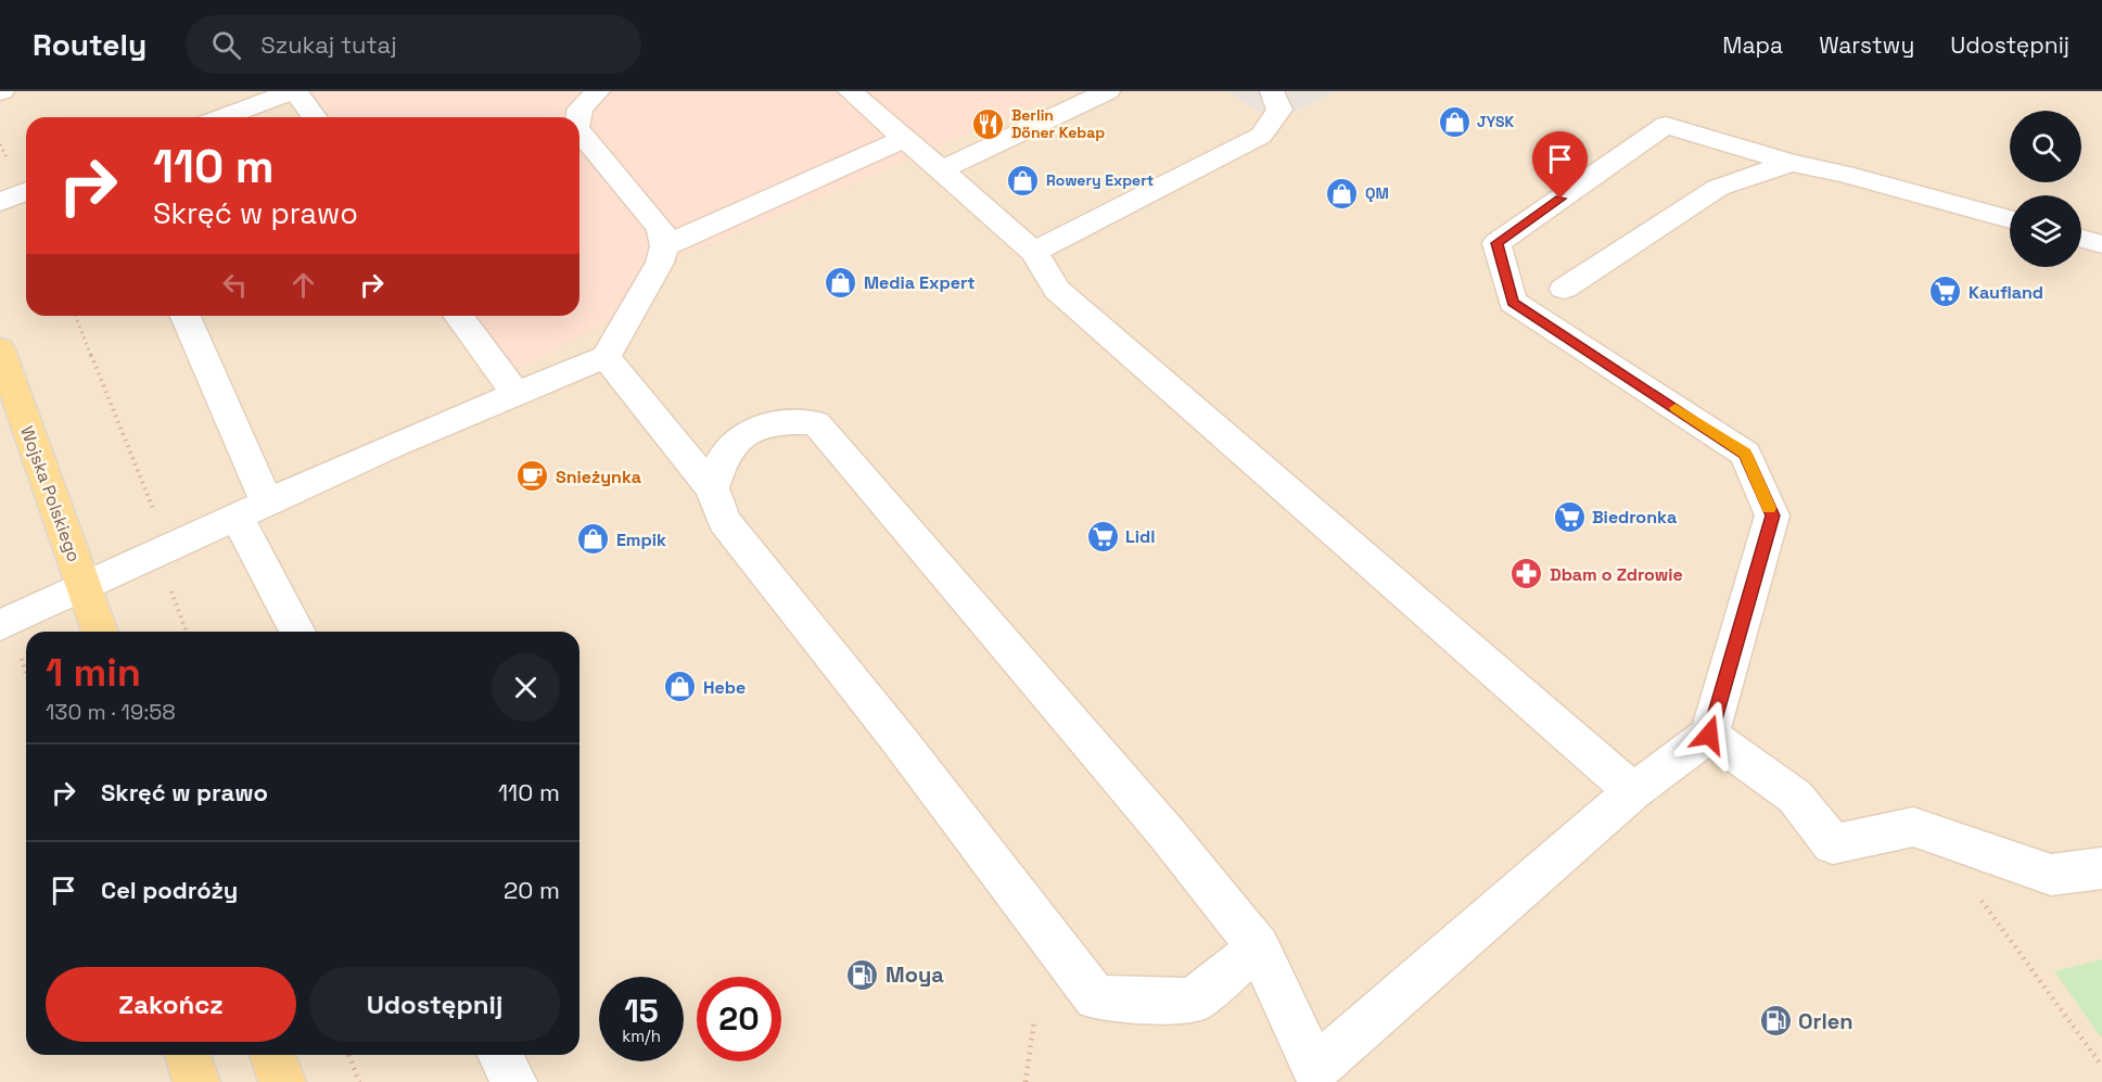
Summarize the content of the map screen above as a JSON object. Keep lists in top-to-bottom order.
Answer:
{
  "streets": {
    "main road": ["Wojska Polskiego"]
  },
  "places": {
    "shop": [
      "JYSK",
      "Rowery Expert",
      "QM",
      "Media Expert",
      "Empik",
      "Hebe"
    ],
    "restaurant": ["Berlin Döner Kebap"],
    "supermarket": ["Kaufland", "Biedronka", "Lidl"],
    "cafe": ["Snieżynka"],
    "pharmacy": ["Dbam o Zdrowie"],
    "fuel station": ["Moya", "Orlen"]
  },
  "page": {
    "header": "Routely",
    "search": "Szukaj tutaj",
    "nav": ["Mapa", "Warstwy", "Udostępnij"],
    "turn": ["110 m", "Skręć w prawo"],
    "heading": ["1 min", "130 m · 19:58"],
    "list": [
      {
        "name": "Skręć w prawo",
        "value": "110 m"
      },
      {
        "name": "Cel podróży",
        "value": "20 m"
      }
    ],
    "buttons": ["Zakończ", "Udostępnij"],
    "speed": "15 km/h",
    "limit": "20"
  }
}
